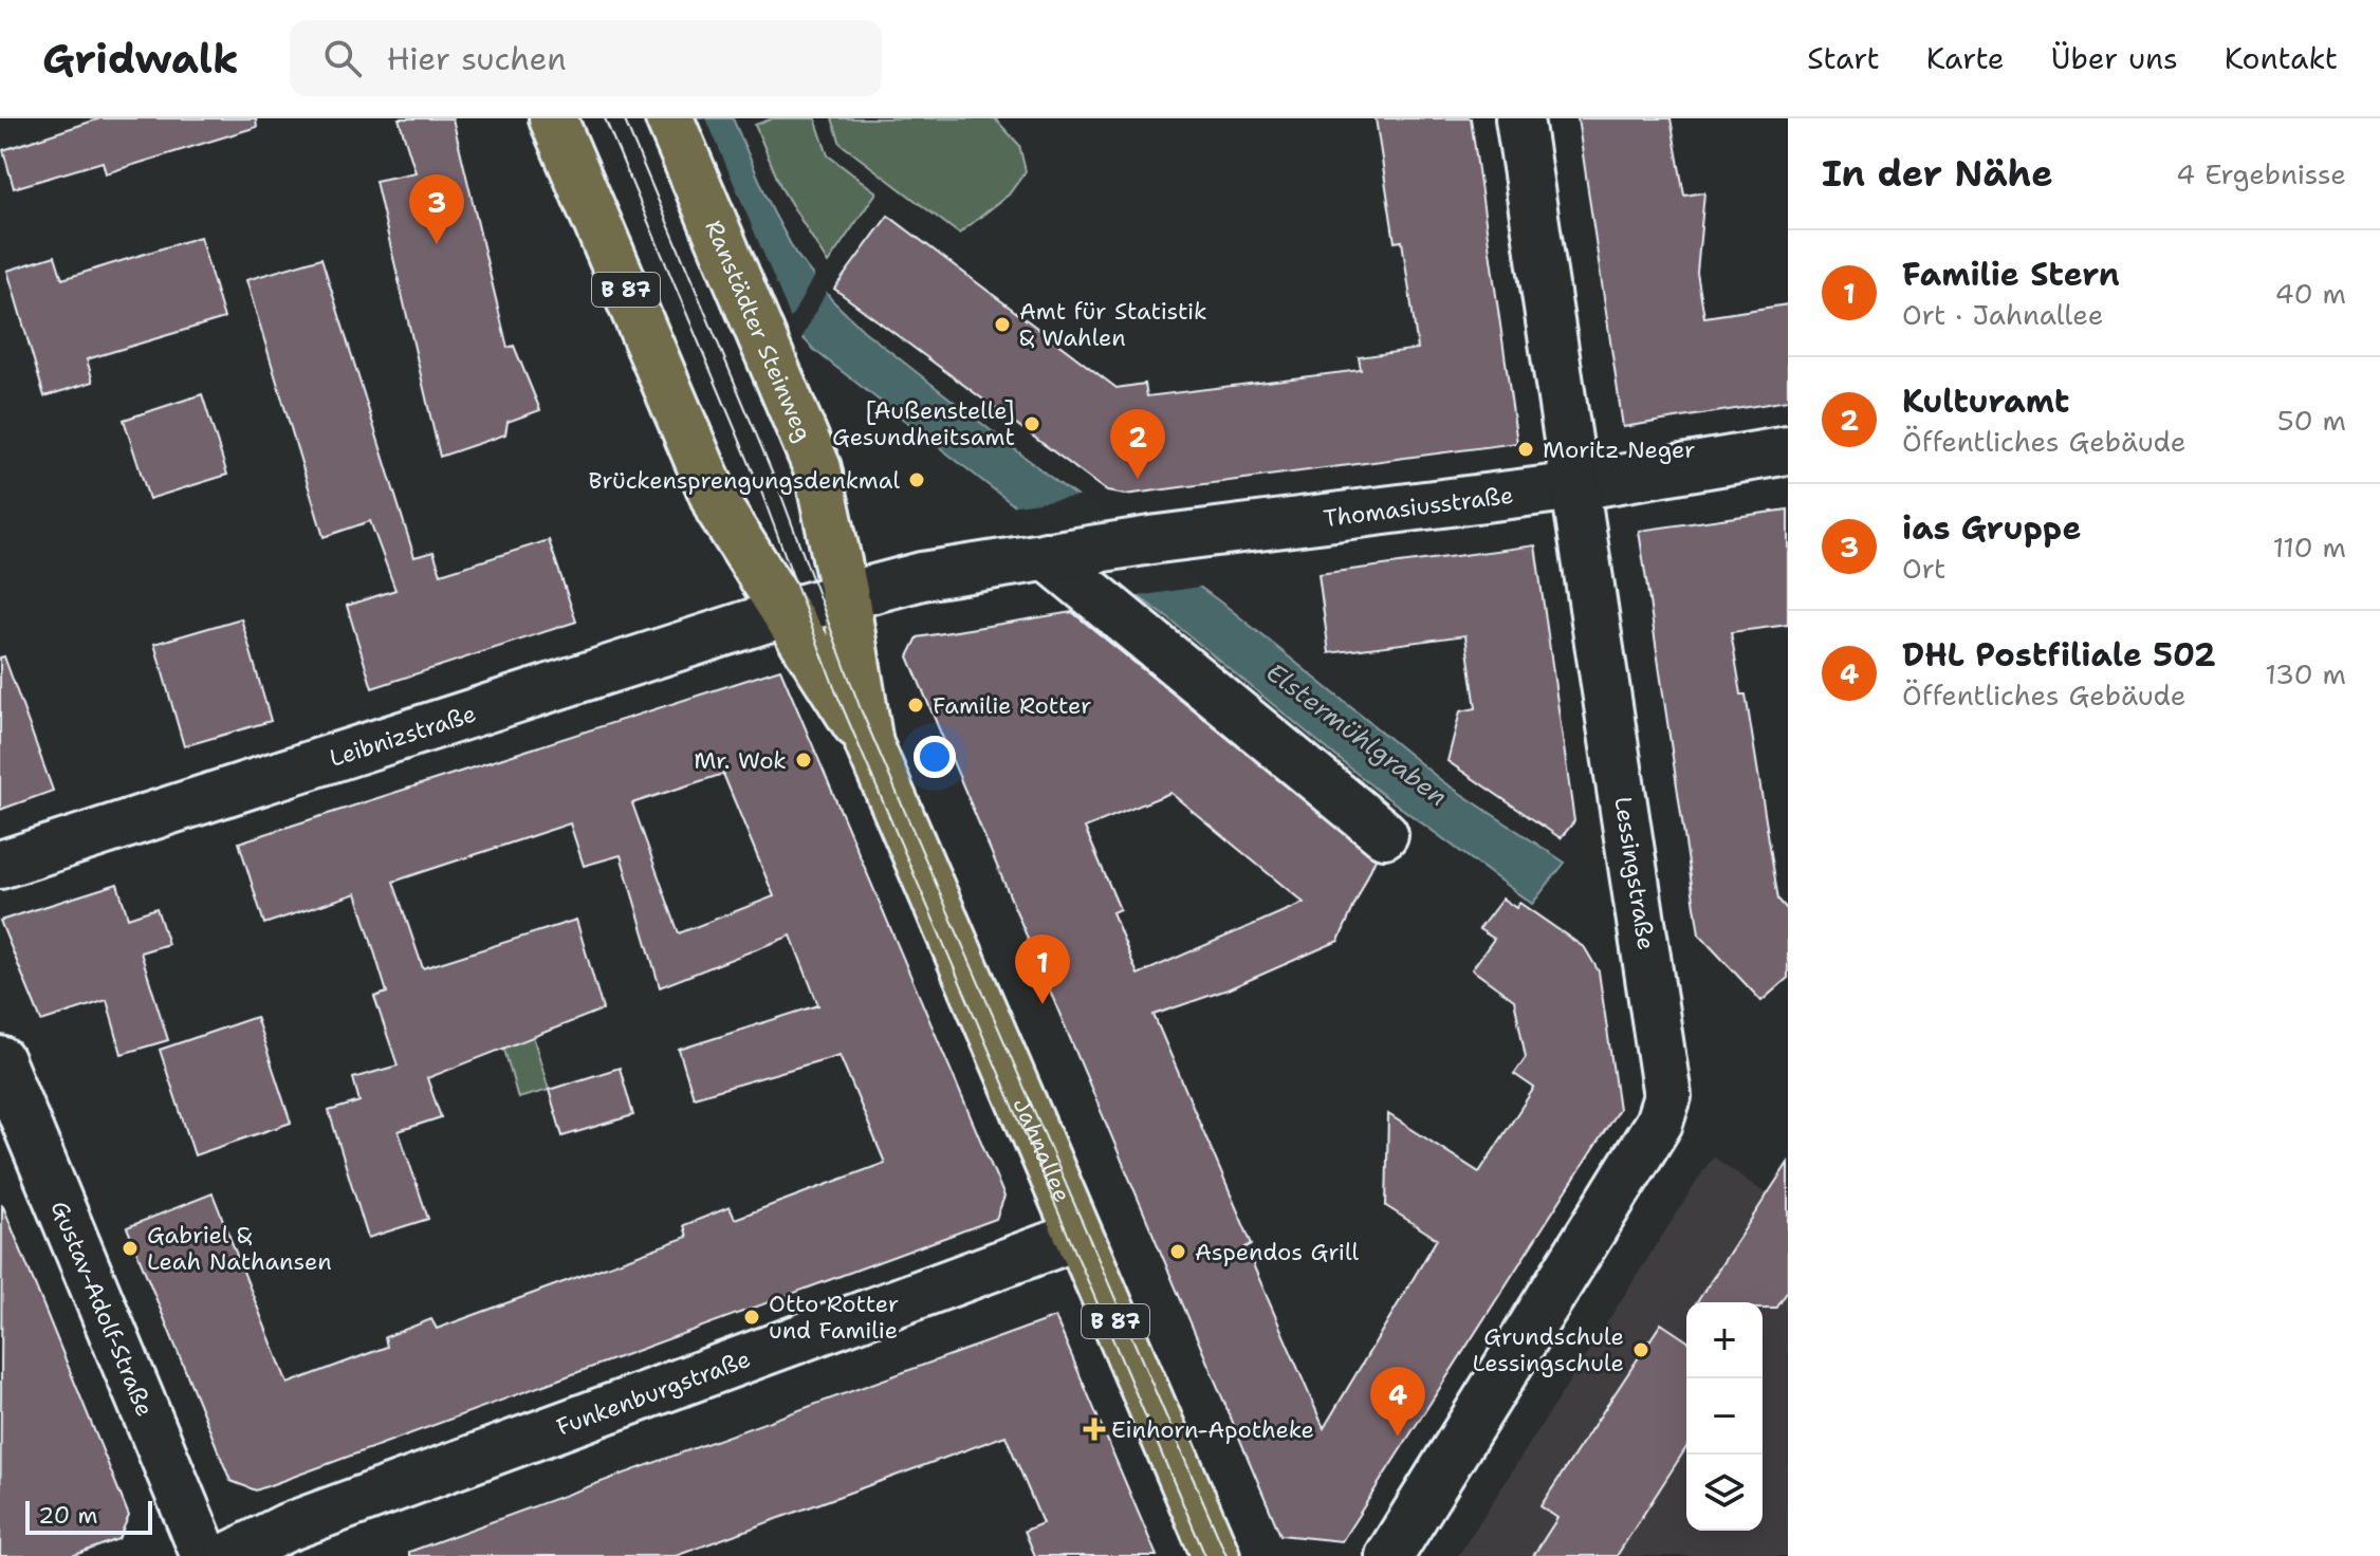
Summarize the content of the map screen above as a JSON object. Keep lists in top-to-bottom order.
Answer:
{
  "streets": {
    "main road": ["B 87", "Ranstädter Steinweg", "Jahnallee"],
    "street": [
      "Thomasiusstraße",
      "Leibnizstraße",
      "Lessingstraße",
      "Gustav-Adolf-Straße",
      "Funkenburgstraße"
    ]
  },
  "crossings": [
    ["B 87", "Ranstädter Steinweg"],
    ["B 87", "Thomasiusstraße"],
    ["B 87", "Leibnizstraße"],
    ["B 87", "Jahnallee"],
    ["Ranstädter Steinweg", "Thomasiusstraße"],
    ["Ranstädter Steinweg", "Leibnizstraße"],
    ["Ranstädter Steinweg", "Jahnallee"],
    ["Thomasiusstraße", "Leibnizstraße"],
    ["Thomasiusstraße", "Lessingstraße"],
    ["Thomasiusstraße", "Jahnallee"],
    ["Leibnizstraße", "Jahnallee"],
    ["Jahnallee", "Funkenburgstraße"]
  ],
  "water": ["Elstermühlgraben"],
  "places": {
    "other": [
      "Amt für Statistik & Wahlen",
      "[Außenstelle] Gesundheitsamt",
      "Moritz Neger",
      "Brückensprengungsdenkmal",
      "Familie Rotter",
      "Mr. Wok",
      "Gabriel & Leah Nathansen",
      "Aspendos Grill",
      "Otto Rotter und Familie",
      "Grundschule Lessingschule"
    ],
    "health": ["Einhorn-Apotheke"]
  },
  "scale_bar": "20 m",
  "page": {
    "header": "Gridwalk",
    "search": "Hier suchen",
    "nav": [
      "Start",
      "Karte",
      "Über uns",
      "Kontakt"
    ],
    "heading": ["In der Nähe", "4 Ergebnisse"],
    "pins": [
      "3",
      "2",
      "1",
      "4"
    ],
    "list": [
      {
        "mark": "1",
        "name": "Familie Stern",
        "note": "Ort · Jahnallee",
        "value": "40 m"
      },
      {
        "mark": "2",
        "name": "Kulturamt",
        "note": "Öffentliches Gebäude",
        "value": "50 m"
      },
      {
        "mark": "3",
        "name": "ias Gruppe",
        "note": "Ort",
        "value": "110 m"
      },
      {
        "mark": "4",
        "name": "DHL Postfiliale 502",
        "note": "Öffentliches Gebäude",
        "value": "130 m"
      }
    ],
    "map_buttons": ["+", "−"],
    "scale": "20 m"
  }
}
